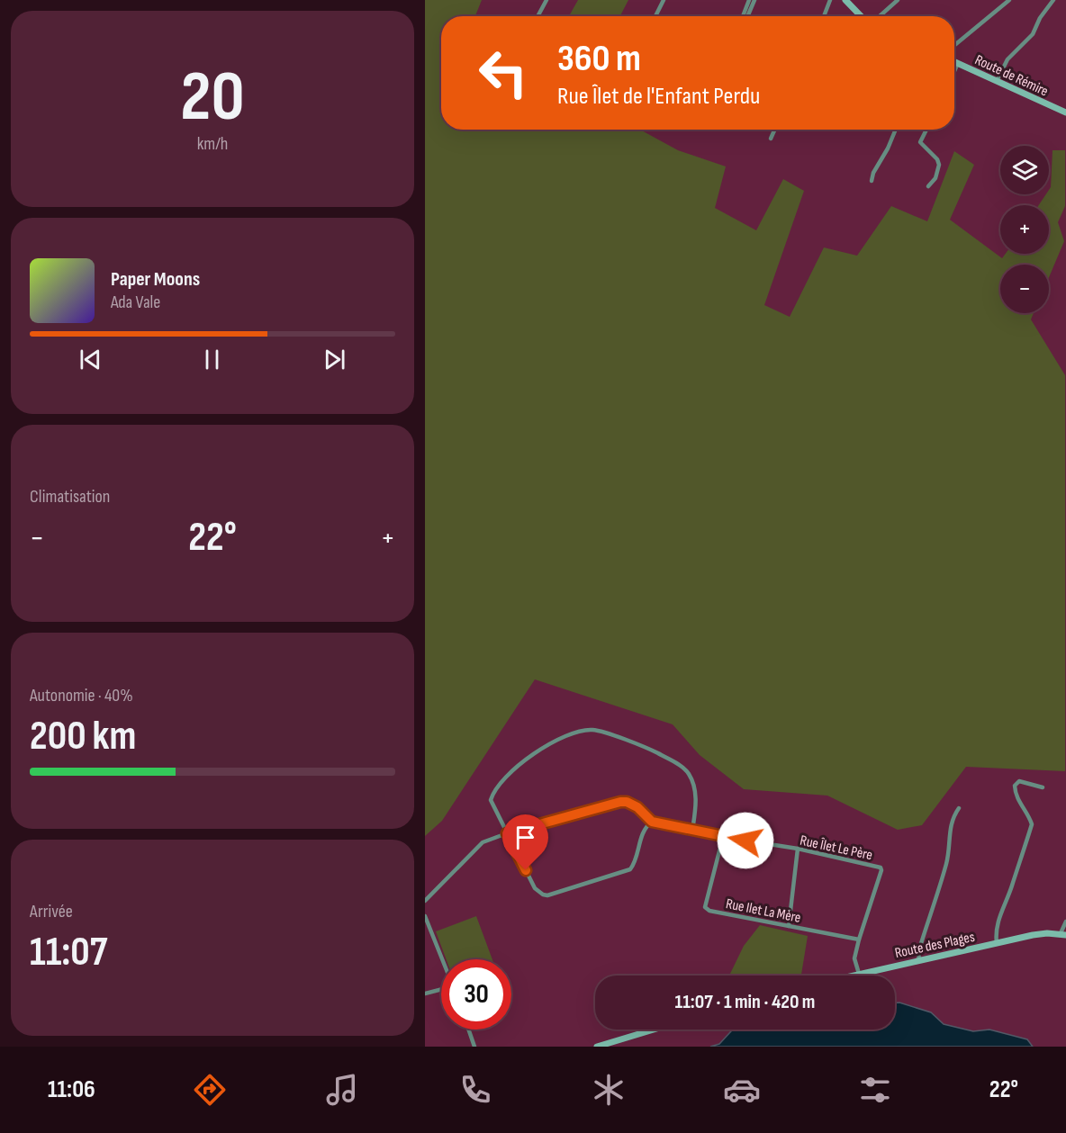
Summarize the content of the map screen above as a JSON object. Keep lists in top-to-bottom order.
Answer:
{
  "streets": {
    "street": [
      "Route de Rémire",
      "Rue Îlet Le Père",
      "Rue Ilet La Mère",
      "Route des Plages"
    ]
  },
  "crossings": [
    ["Rue Îlet Le Père", "Rue Ilet La Mère"],
    ["Rue Îlet Le Père", "Route des Plages"]
  ],
  "page": {
    "tile": [
      ["20", "km/h"],
      "Climatisation",
      ["Autonomie · 40%", "200 km"],
      ["Arrivée", "11:07"]
    ],
    "turn": ["360 m", "Rue Îlet de l'Enfant Perdu"],
    "map_buttons": ["+", "−"],
    "song": ["Paper Moons", "Ada Vale"],
    "heat": ["−", "22°", "+"],
    "limit": "30",
    "trip": "11:07 · 1 min · 420 m",
    "tabs": ["11:06", "22°"]
  }
}
